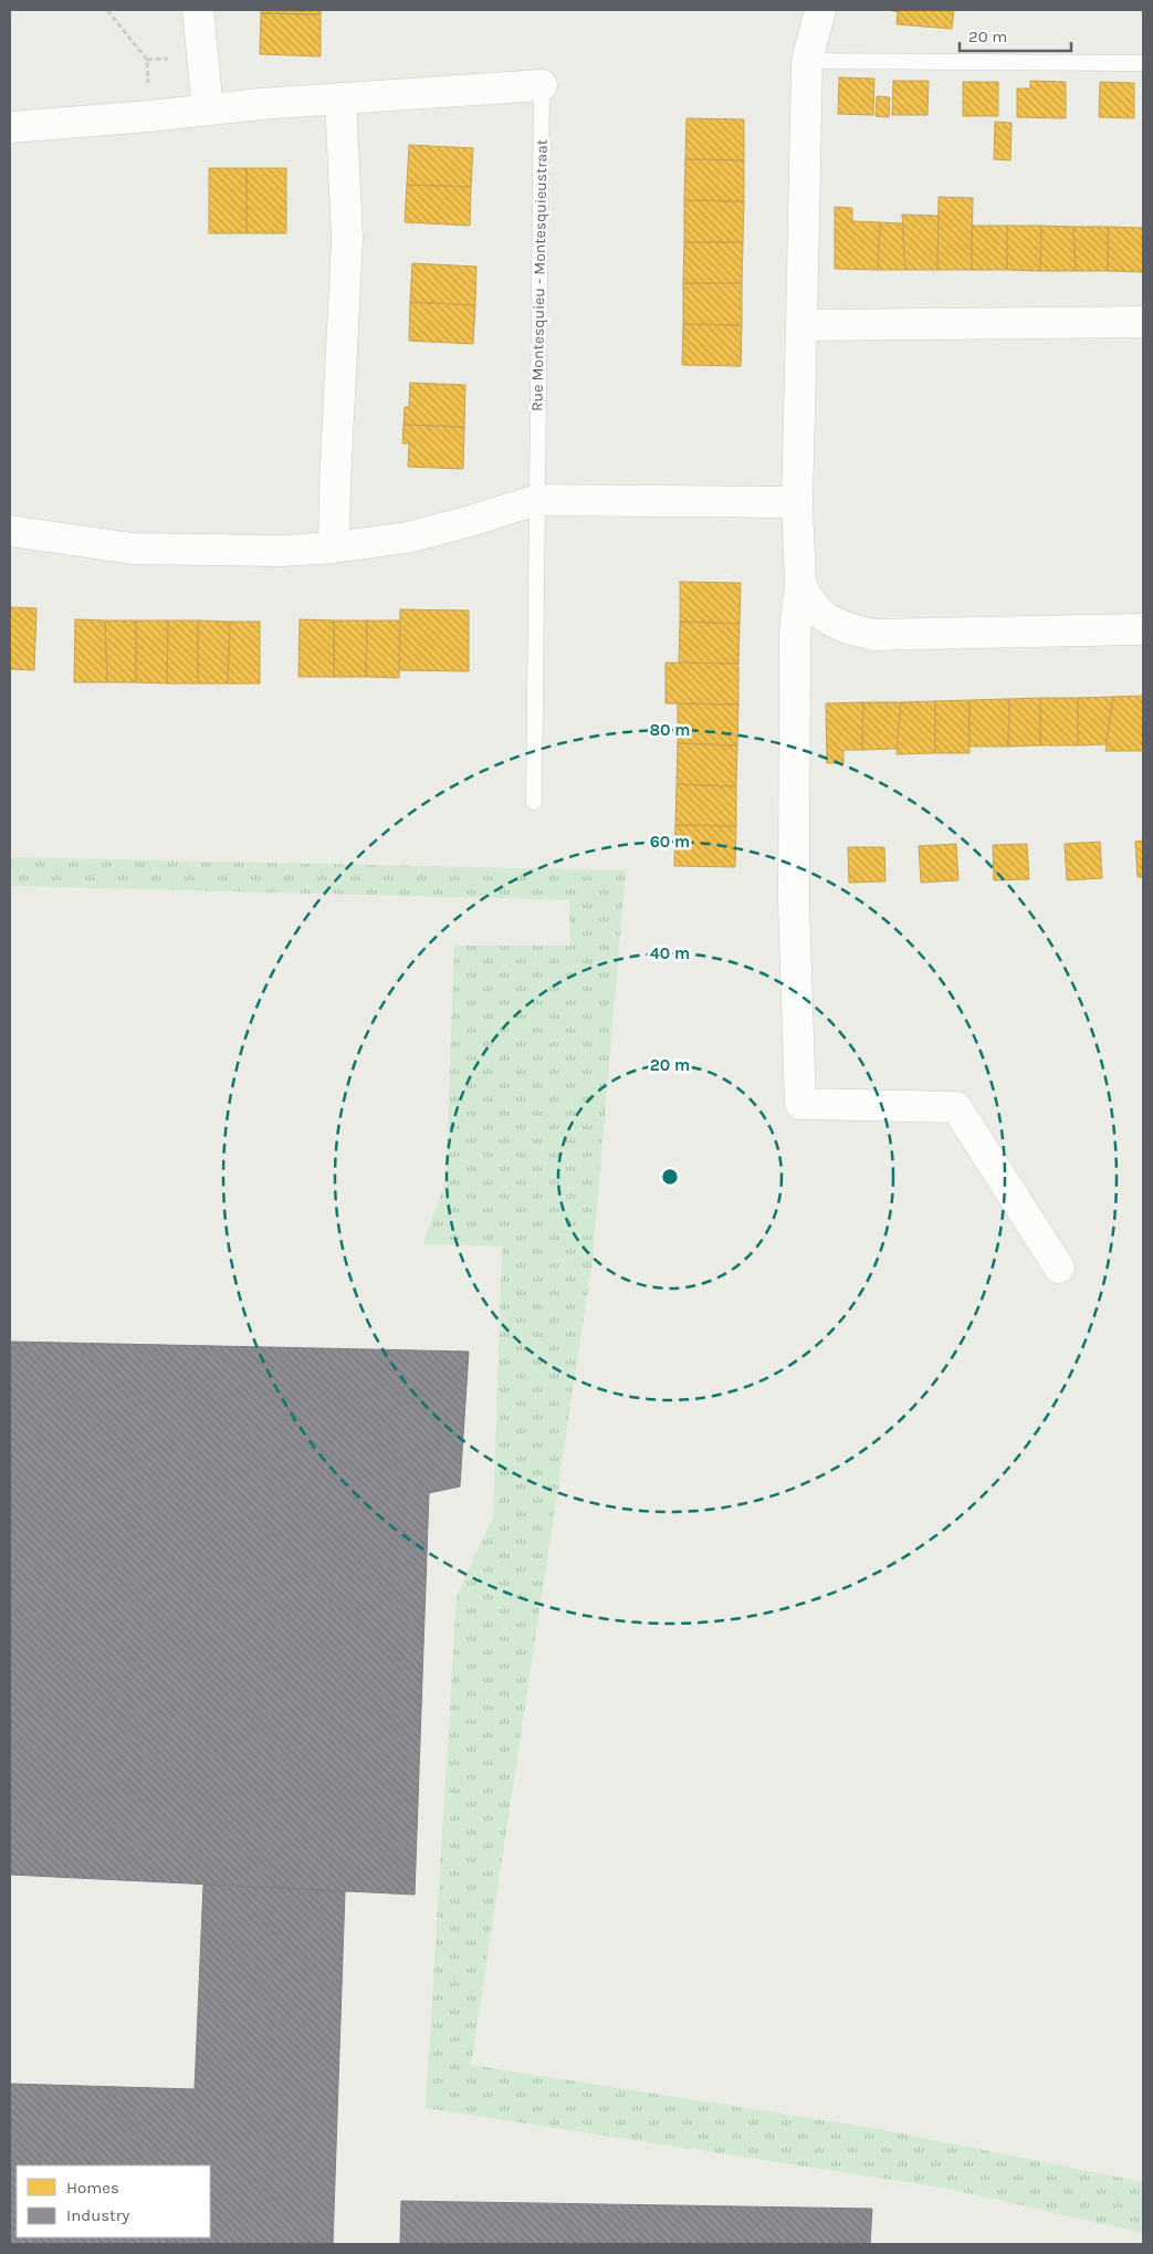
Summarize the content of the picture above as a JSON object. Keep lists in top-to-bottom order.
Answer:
{
  "streets": {
    "street": ["Rue Montesquieu - Montesquieustraat"]
  },
  "legend": ["Homes", "Industry"],
  "scale_bar": "20 m",
  "rings": [
    "80 m",
    "60 m",
    "40 m",
    "20 m"
  ]
}
